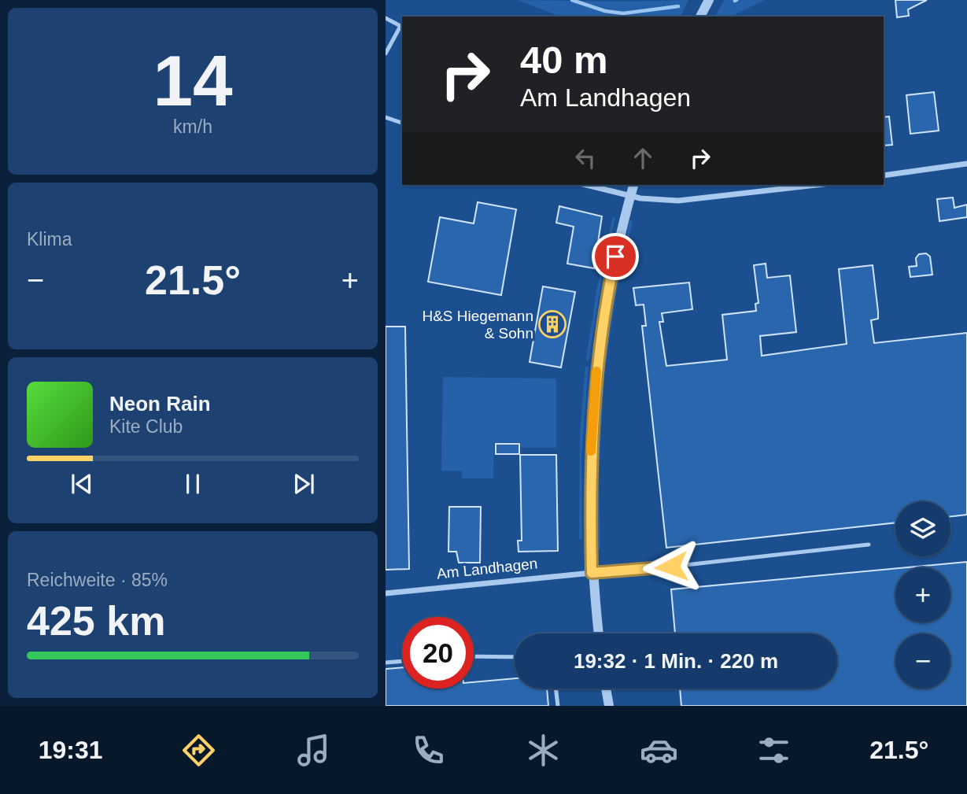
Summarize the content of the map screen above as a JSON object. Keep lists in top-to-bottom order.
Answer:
{
  "streets": {
    "street": ["Am Landhagen"]
  },
  "places": {
    "building": ["H&S Hiegemann & Sohn"]
  },
  "page": {
    "tile": [
      ["14", "km/h"],
      "Klima",
      ["Reichweite · 85%", "425 km"]
    ],
    "turn": ["40 m", "Am Landhagen"],
    "heat": ["−", "21.5°", "+"],
    "song": ["Neon Rain", "Kite Club"],
    "map_buttons": ["+", "−"],
    "limit": "20",
    "trip": "19:32 · 1 Min. · 220 m",
    "tabs": ["19:31", "21.5°"]
  }
}
